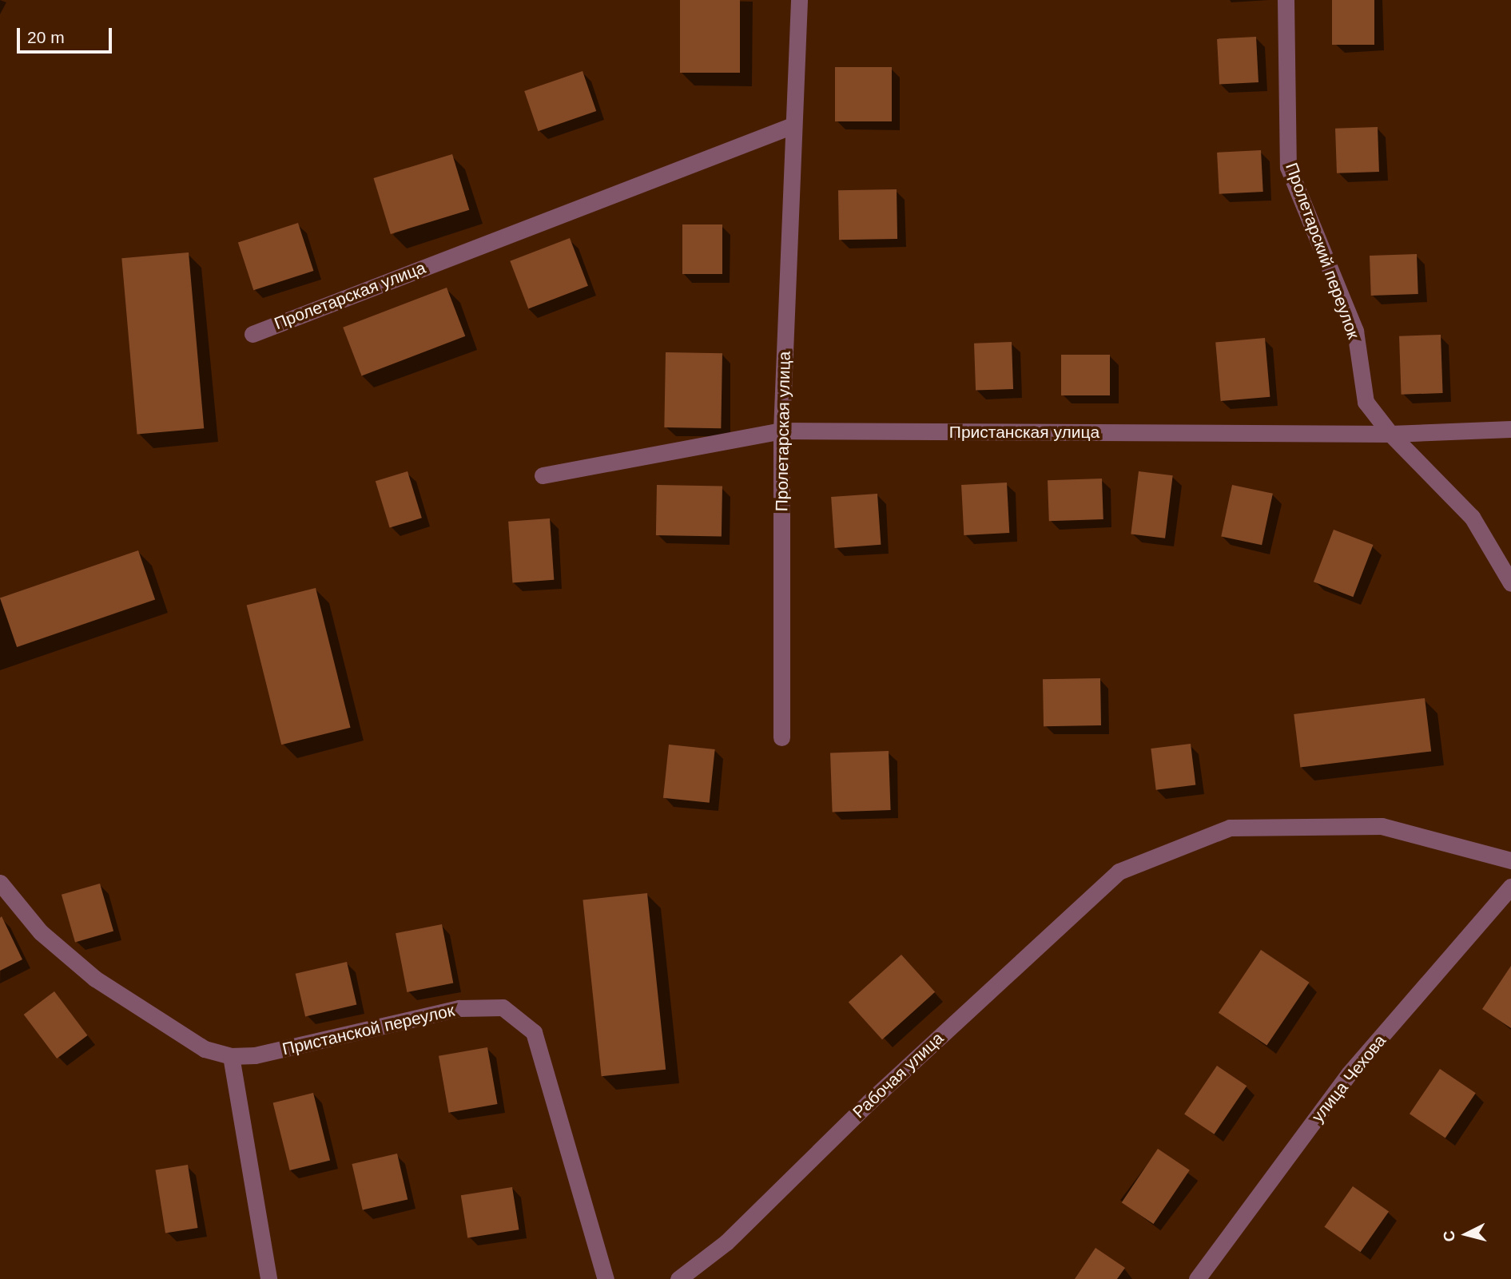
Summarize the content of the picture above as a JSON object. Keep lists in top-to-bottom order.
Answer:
{
  "streets": {
    "street": [
      "Пролетарский переулок",
      "Пролетарская улица",
      "Пристанская улица",
      "Пристанской переулок",
      "Рабочая улица",
      "улица Чехова"
    ]
  },
  "crossings": [
    ["Пролетарский переулок", "Пристанская улица"],
    ["Пролетарская улица", "Пристанская улица"]
  ],
  "scale_bar": "20 m",
  "north": "left"
}
